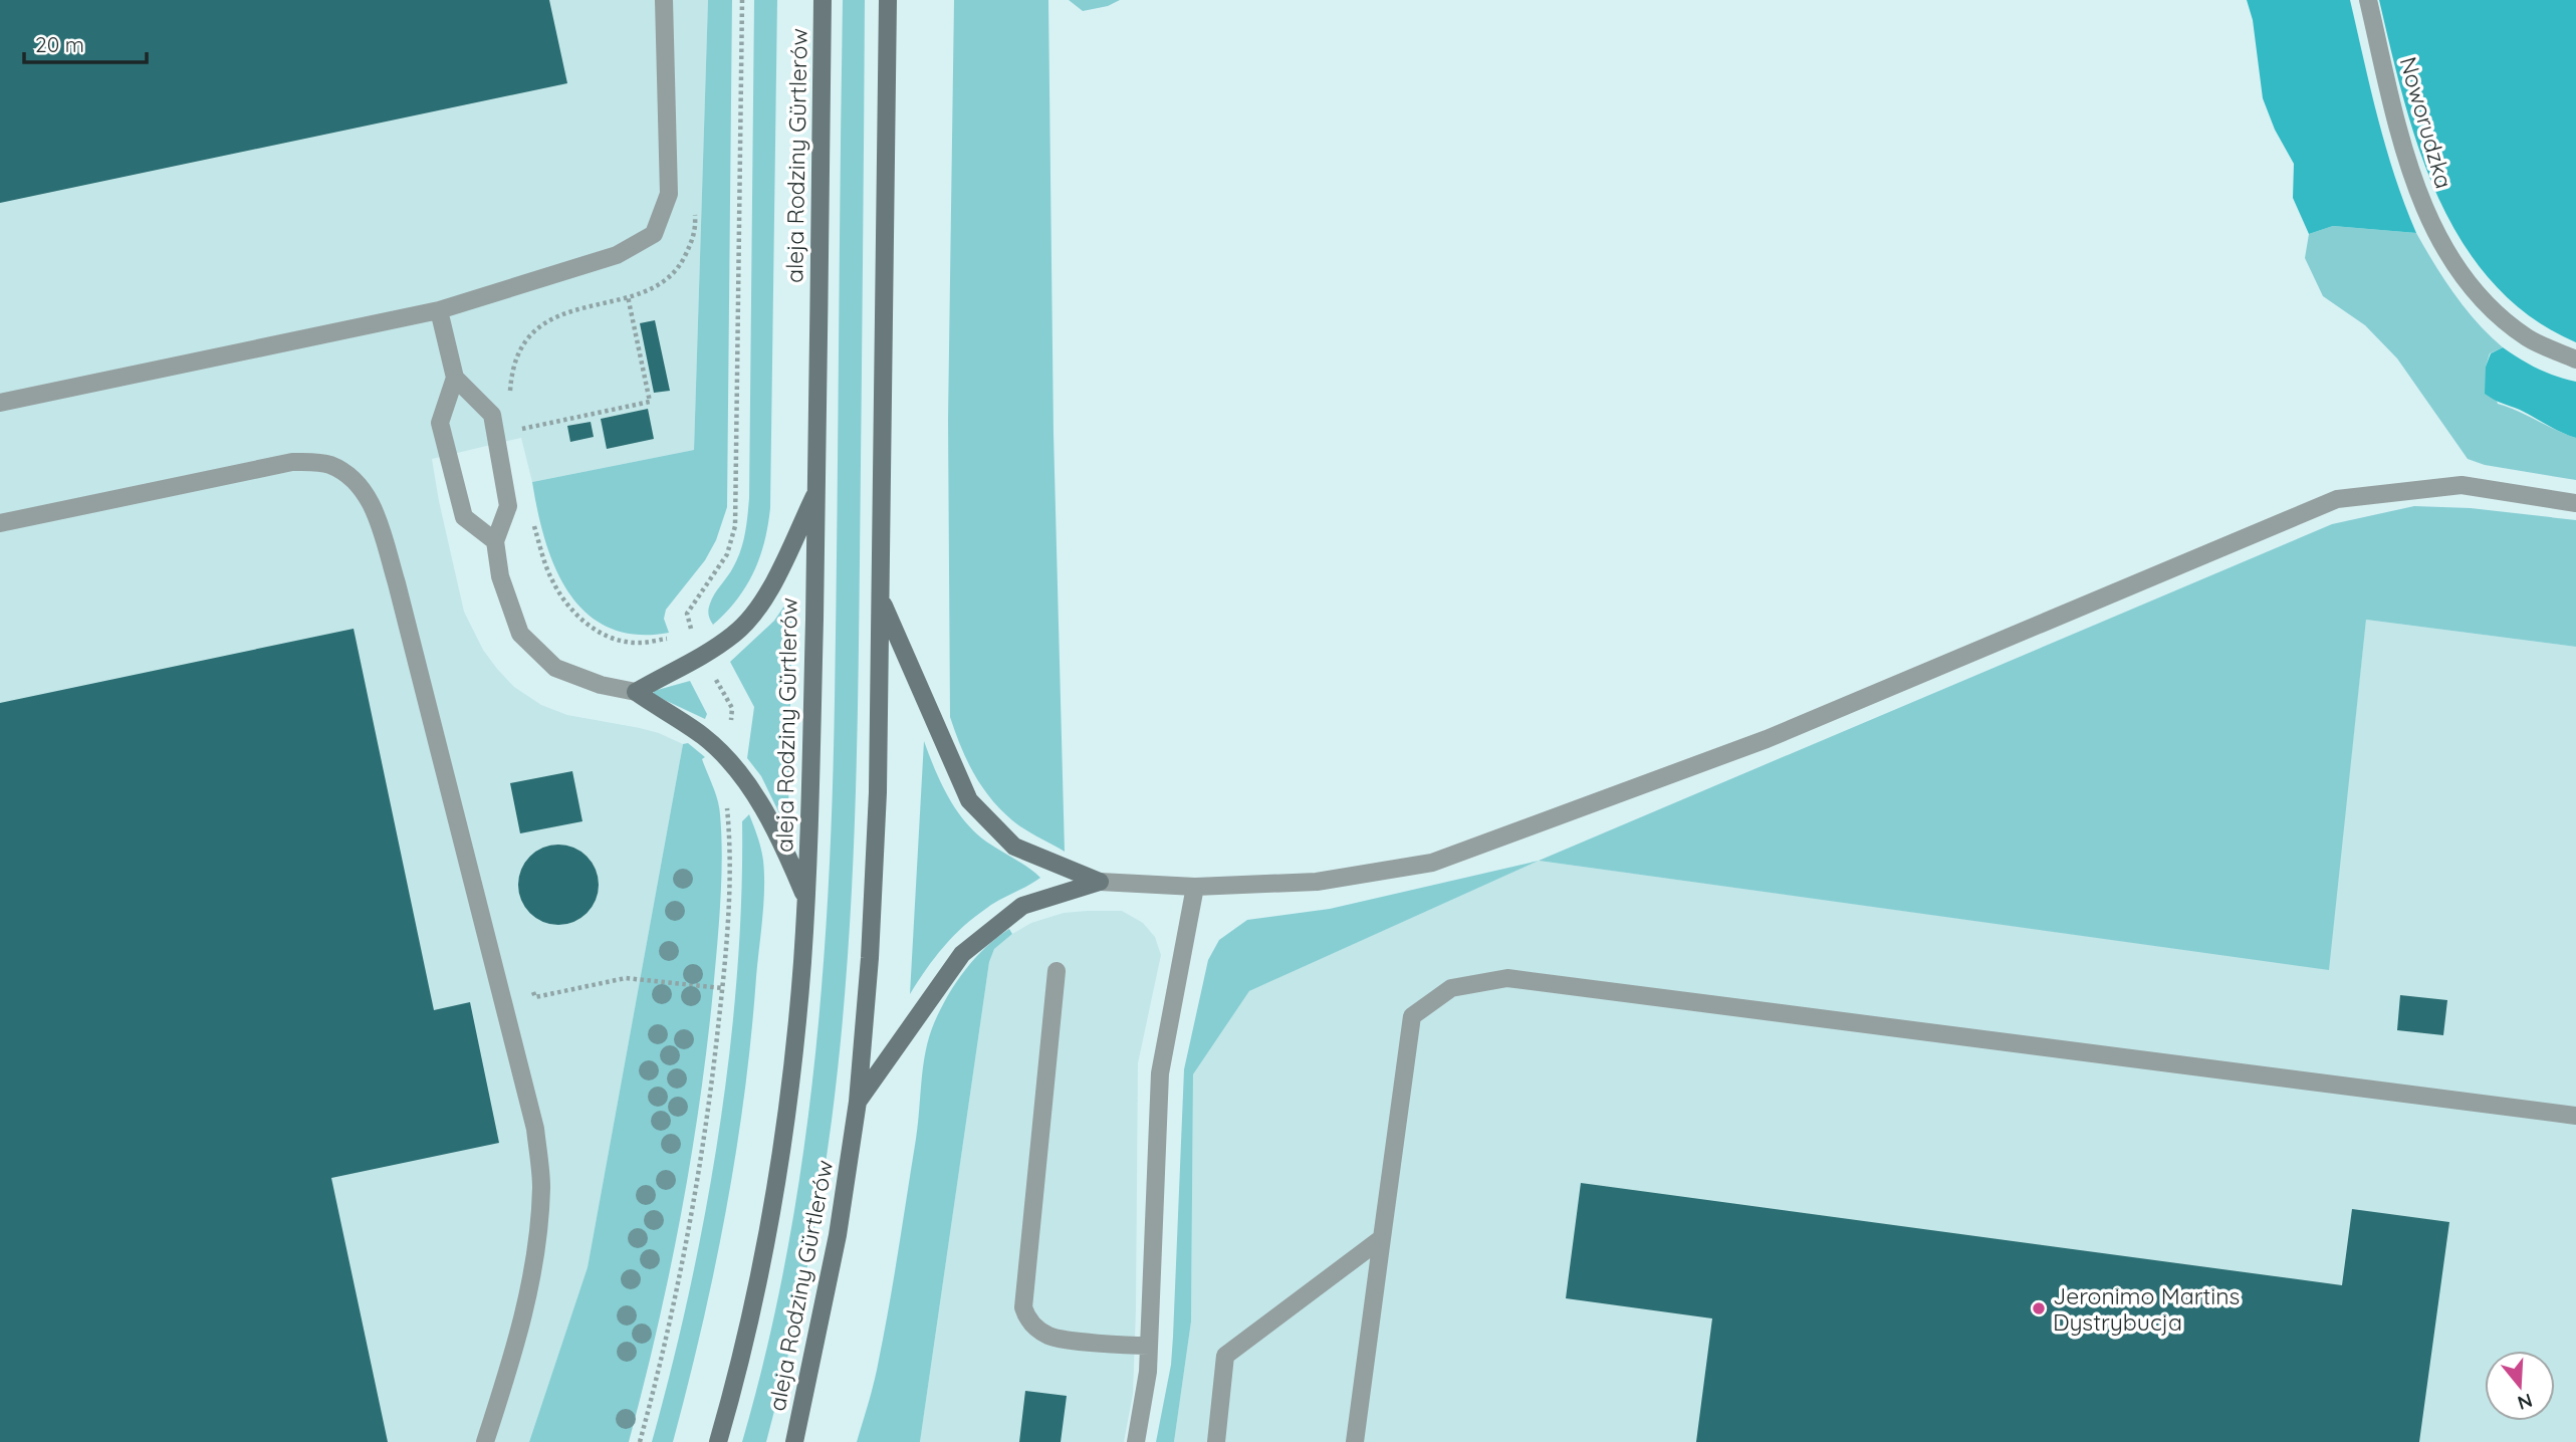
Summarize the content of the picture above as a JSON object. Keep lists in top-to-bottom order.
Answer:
{
  "streets": {
    "main road": ["aleja Rodziny Gürtlerów"],
    "lane": ["Noworudzka"]
  },
  "places": ["Jeronimo Martins Dystrybucja"],
  "scale_bar": "20 m",
  "north": "bottom"
}
